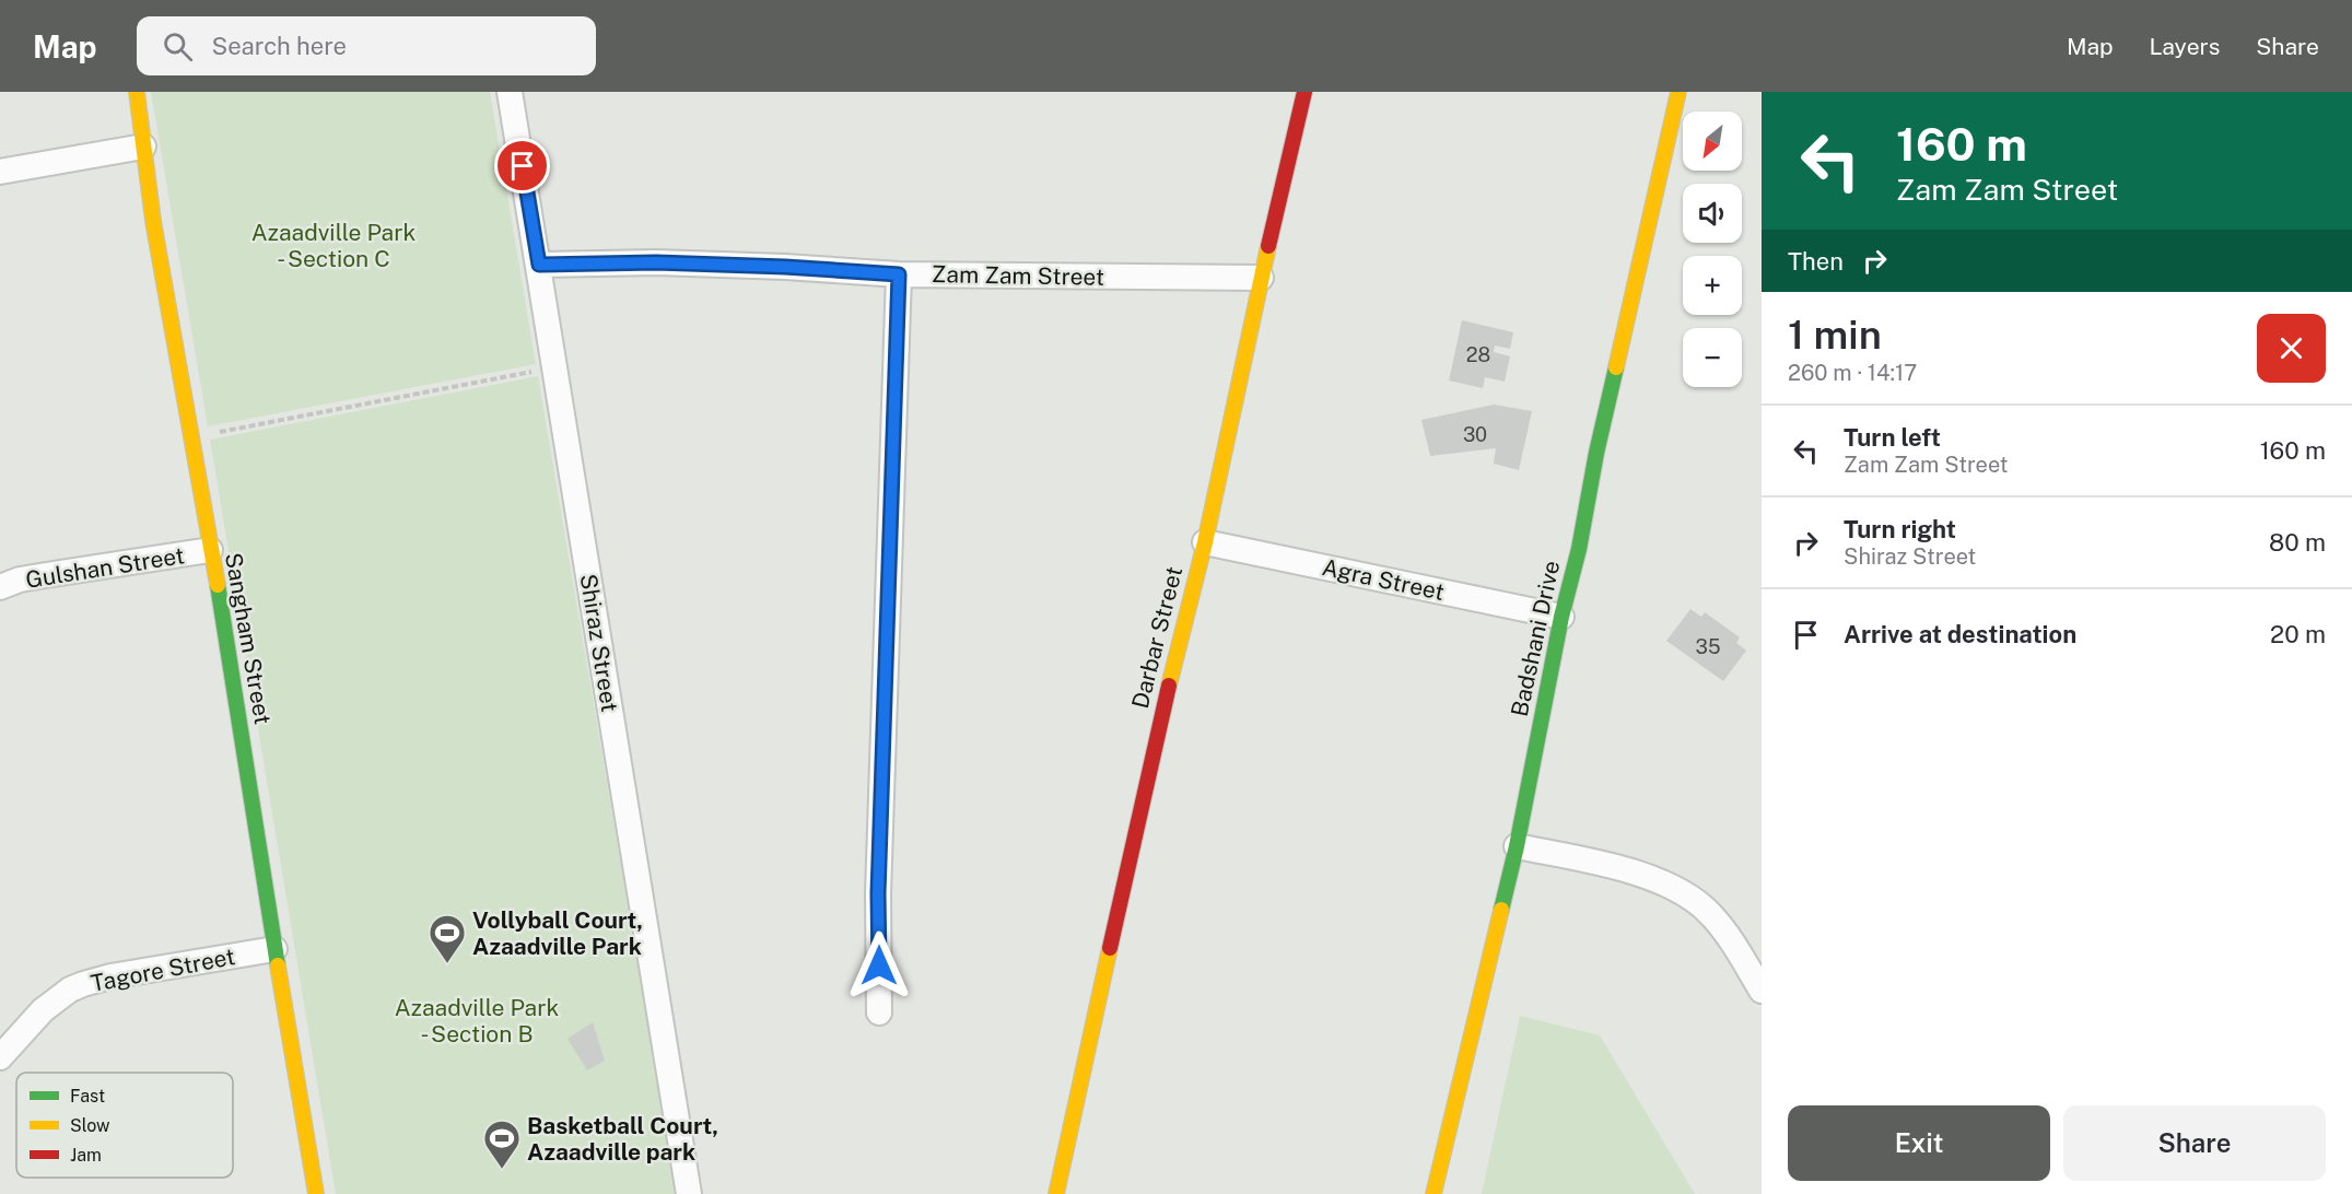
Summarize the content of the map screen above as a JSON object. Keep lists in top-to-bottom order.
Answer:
{
  "streets": {
    "street": [
      "Zam Zam Street",
      "Gulshan Street",
      "Agra Street",
      "Darbar Street",
      "Sangham Street",
      "Badshani Drive",
      "Shiraz Street",
      "Tagore Street"
    ]
  },
  "crossings": [
    ["Zam Zam Street", "Darbar Street"],
    ["Zam Zam Street", "Shiraz Street"],
    ["Gulshan Street", "Sangham Street"],
    ["Agra Street", "Darbar Street"],
    ["Agra Street", "Badshani Drive"],
    ["Sangham Street", "Tagore Street"]
  ],
  "parks": ["Azaadville Park - Section C", "Azaadville Park - Section B"],
  "places": {
    "sports": ["Vollyball Court, Azaadville Park", "Basketball Court, Azaadville park"]
  },
  "house_numbers": ["28", "30", "35"],
  "legend": ["Fast", "Slow", "Jam"],
  "north": "bottom left",
  "page": {
    "header": "Map",
    "search": "Search here",
    "nav": ["Map", "Layers", "Share"],
    "turn": ["160 m", "Zam Zam Street"],
    "map_buttons": ["+", "−"],
    "then": "Then",
    "heading": ["1 min", "260 m · 14:17"],
    "list": [
      {
        "name": "Turn left",
        "note": "Zam Zam Street",
        "value": "160 m"
      },
      {
        "name": "Turn right",
        "note": "Shiraz Street",
        "value": "80 m"
      },
      {
        "name": "Arrive at destination",
        "value": "20 m"
      }
    ],
    "buttons": ["Exit", "Share"]
  }
}
